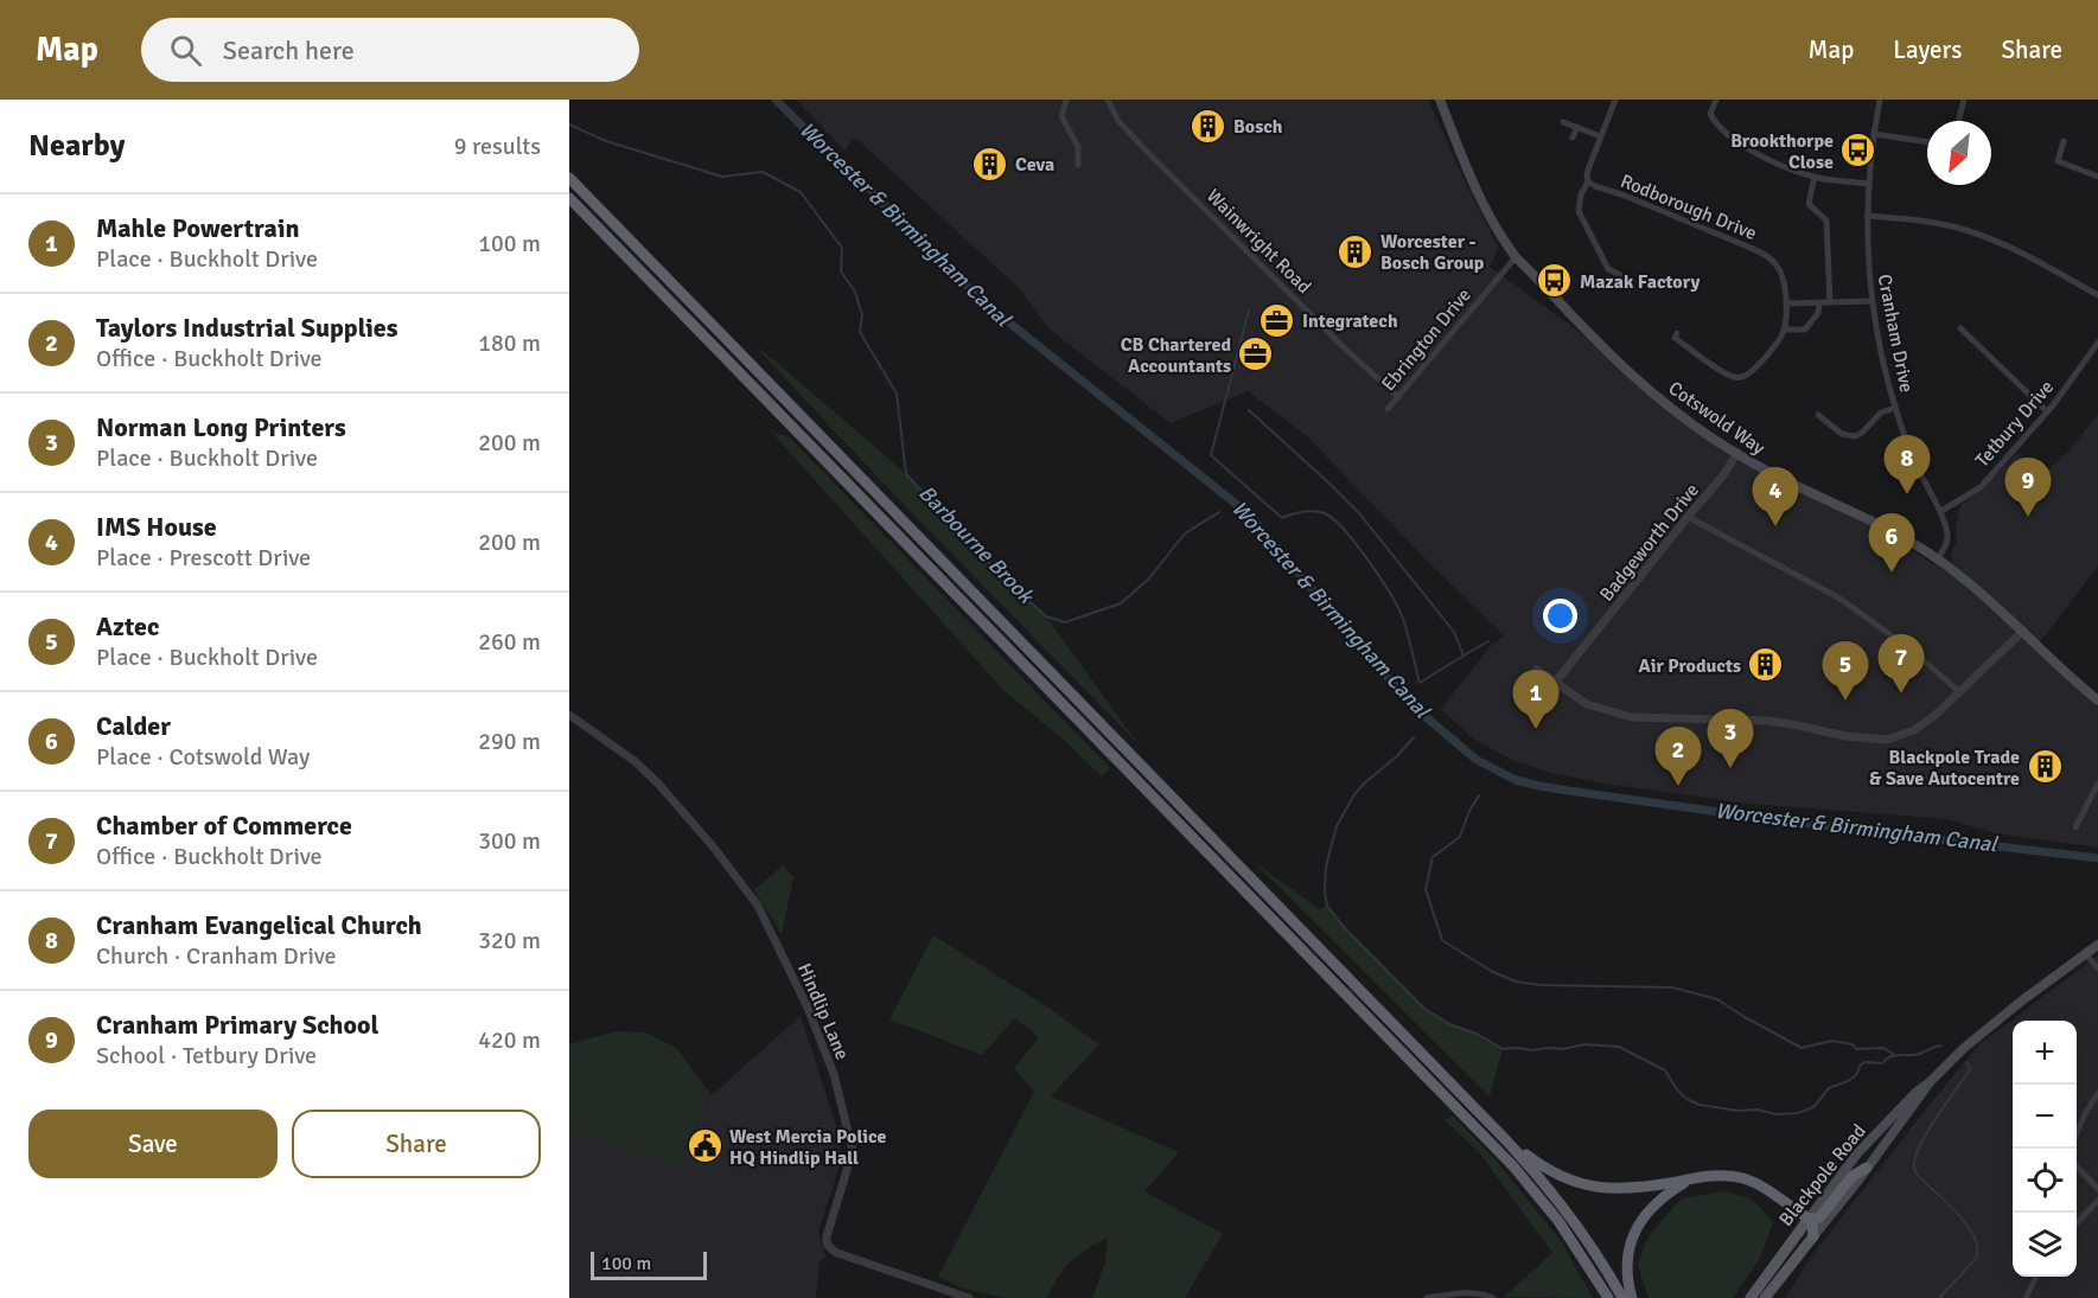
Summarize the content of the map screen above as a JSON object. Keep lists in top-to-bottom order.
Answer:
{
  "streets": {
    "main road": ["Cotswold Way", "Blackpole Road"],
    "street": [
      "Rodborough Drive",
      "Wainwright Road",
      "Cranham Drive",
      "Ebrington Drive",
      "Tetbury Drive",
      "Badgeworth Drive",
      "Hindlip Lane"
    ]
  },
  "crossings": [
    ["Wainwright Road", "Ebrington Drive"],
    ["Cranham Drive", "Cotswold Way"],
    ["Cranham Drive", "Tetbury Drive"],
    ["Ebrington Drive", "Cotswold Way"],
    ["Cotswold Way", "Badgeworth Drive"]
  ],
  "water": ["Worcester & Birmingham Canal", "Barbourne Brook"],
  "places": {
    "building": [
      "Bosch",
      "Ceva",
      "Worcester - Bosch Group",
      "Air Products",
      "Blackpole Trade & Save Autocentre"
    ],
    "bus stop": ["Brookthorpe Close", "Mazak Factory"],
    "office": ["Integratech", "CB Chartered Accountants"],
    "public building": ["West Mercia Police HQ Hindlip Hall"]
  },
  "scale_bar": "100 m",
  "north": "bottom left",
  "page": {
    "header": "Map",
    "search": "Search here",
    "nav": ["Map", "Layers", "Share"],
    "heading": ["Nearby", "9 results"],
    "list": [
      {
        "mark": "1",
        "name": "Mahle Powertrain",
        "note": "Place · Buckholt Drive",
        "value": "100 m"
      },
      {
        "mark": "2",
        "name": "Taylors Industrial Supplies",
        "note": "Office · Buckholt Drive",
        "value": "180 m"
      },
      {
        "mark": "3",
        "name": "Norman Long Printers",
        "note": "Place · Buckholt Drive",
        "value": "200 m"
      },
      {
        "mark": "4",
        "name": "IMS House",
        "note": "Place · Prescott Drive",
        "value": "200 m"
      },
      {
        "mark": "5",
        "name": "Aztec",
        "note": "Place · Buckholt Drive",
        "value": "260 m"
      },
      {
        "mark": "6",
        "name": "Calder",
        "note": "Place · Cotswold Way",
        "value": "290 m"
      },
      {
        "mark": "7",
        "name": "Chamber of Commerce",
        "note": "Office · Buckholt Drive",
        "value": "300 m"
      },
      {
        "mark": "8",
        "name": "Cranham Evangelical Church",
        "note": "Church · Cranham Drive",
        "value": "320 m"
      },
      {
        "mark": "9",
        "name": "Cranham Primary School",
        "note": "School · Tetbury Drive",
        "value": "420 m"
      }
    ],
    "pins": [
      "8",
      "9",
      "4",
      "6",
      "7",
      "5",
      "1",
      "3",
      "2"
    ],
    "map_buttons": ["+", "−"],
    "buttons": ["Save", "Share"],
    "scale": "100 m"
  }
}
